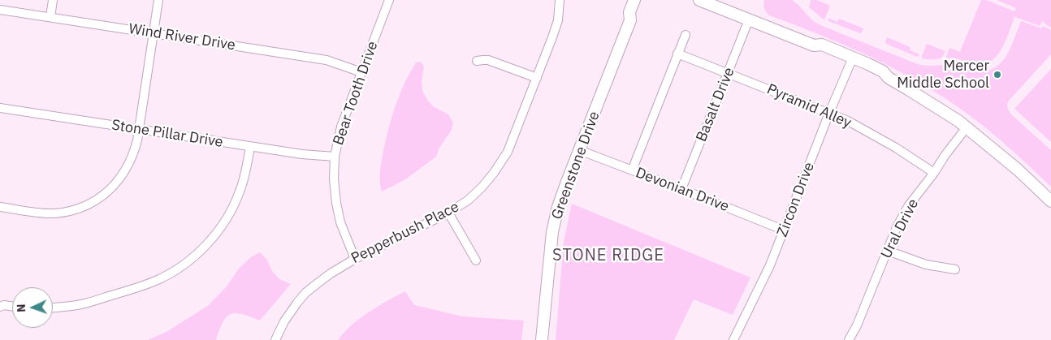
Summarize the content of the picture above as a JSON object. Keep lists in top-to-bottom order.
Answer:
{
  "streets": {
    "street": [
      "Wind River Drive",
      "Bear Tooth Drive",
      "Basalt Drive",
      "Pyramid Alley",
      "Stone Pillar Drive",
      "Greenstone Drive",
      "Devonian Drive",
      "Zircon Drive",
      "Ural Drive",
      "Pepperbush Place"
    ]
  },
  "crossings": [
    ["Wind River Drive", "Bear Tooth Drive"],
    ["Bear Tooth Drive", "Stone Pillar Drive"],
    ["Bear Tooth Drive", "Pepperbush Place"],
    ["Basalt Drive", "Pyramid Alley"],
    ["Basalt Drive", "Devonian Drive"],
    ["Pyramid Alley", "Zircon Drive"],
    ["Pyramid Alley", "Ural Drive"],
    ["Greenstone Drive", "Devonian Drive"],
    ["Devonian Drive", "Zircon Drive"]
  ],
  "districts": ["STONE RIDGE"],
  "places": ["Mercer Middle School"],
  "north": "left"
}
